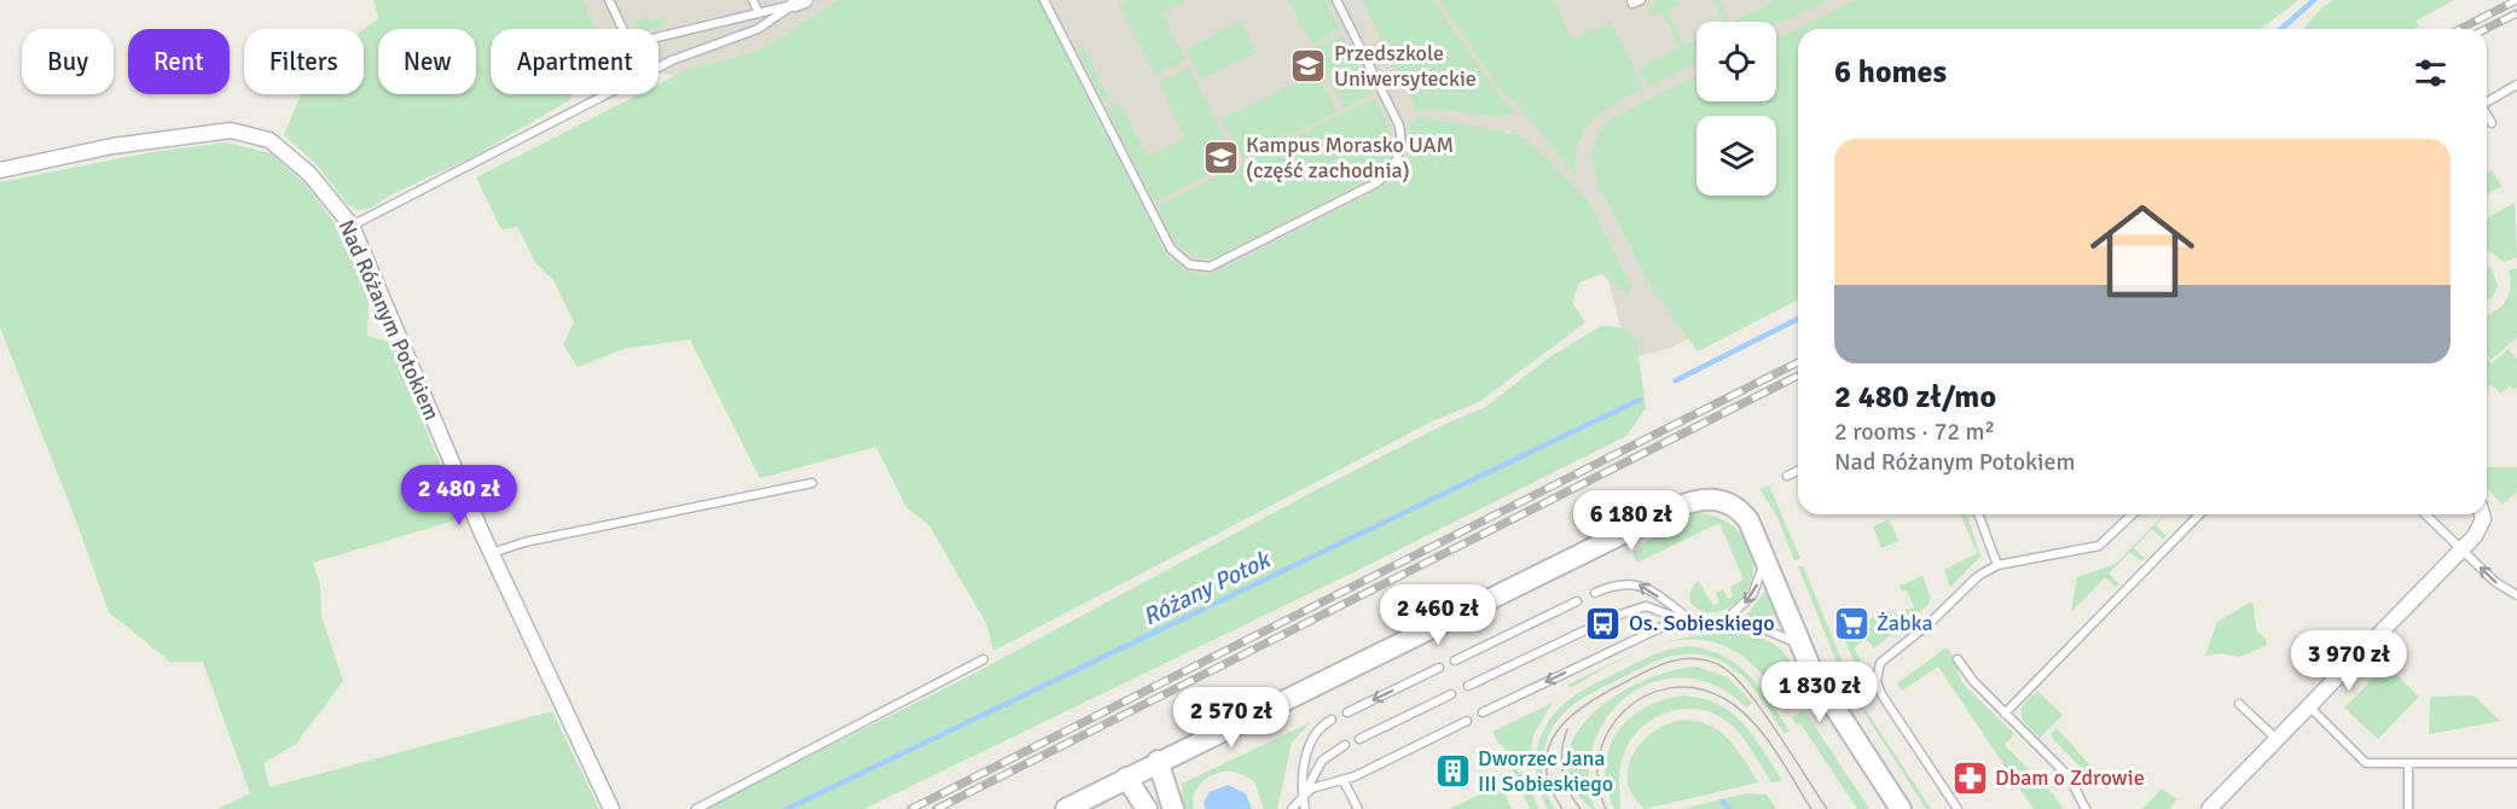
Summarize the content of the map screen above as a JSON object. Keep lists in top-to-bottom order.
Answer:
{
  "streets": {
    "street": ["Nad Różanym Potokiem"]
  },
  "water": ["Różany Potok"],
  "places": {
    "school or university": ["Przedszkole Uniwersyteckie", "Kampus Morasko UAM (część zachodnia)"],
    "bus stop": ["Os. Sobieskiego"],
    "supermarket": ["Żabka"],
    "building": ["Dworzec Jana III Sobieskiego"],
    "pharmacy": ["Dbam o Zdrowie"]
  },
  "page": {
    "chip": [
      "Buy",
      "Rent",
      "Filters",
      "New",
      "Apartment"
    ],
    "heading": "6 homes",
    "list": [
      {
        "name": "2 480 zł/mo",
        "note": "2 rooms · 72 m² · Nad Różanym Potokiem"
      }
    ],
    "price": [
      "2 480 zł",
      "6 180 zł",
      "2 460 zł",
      "3 970 zł",
      "1 830 zł",
      "2 570 zł"
    ]
  }
}
